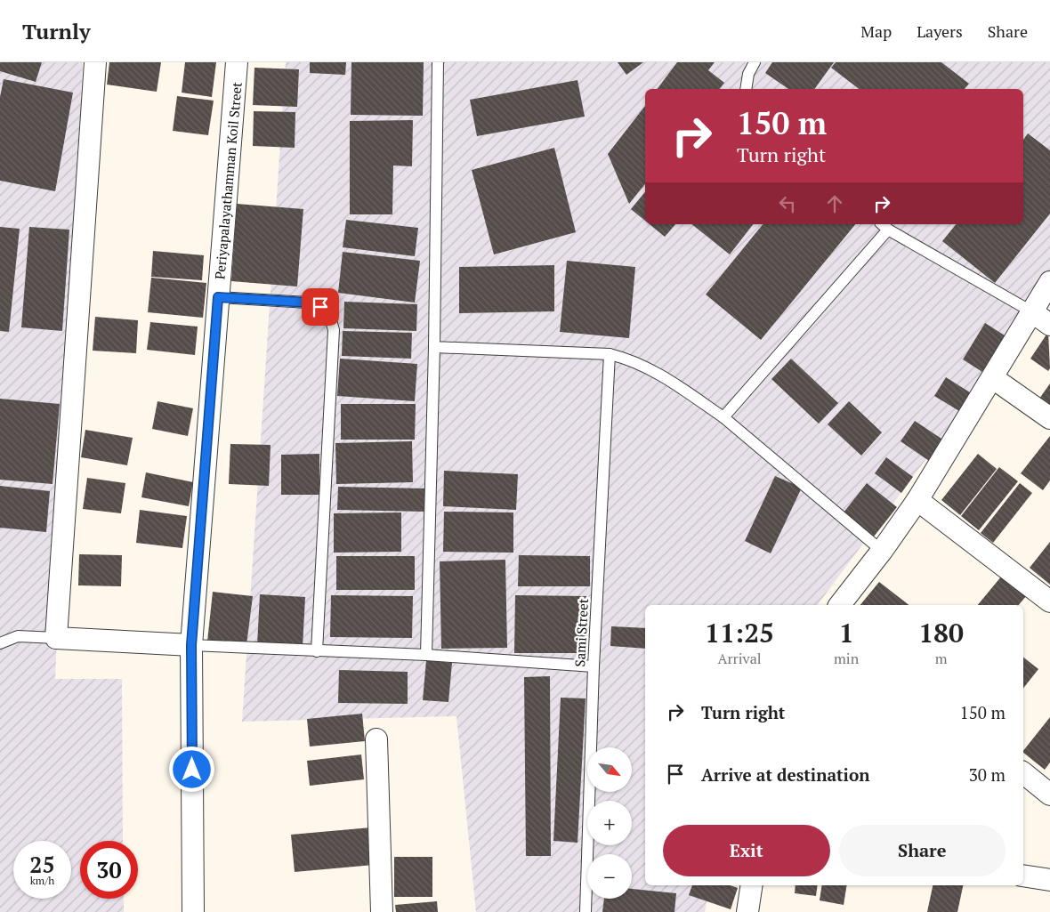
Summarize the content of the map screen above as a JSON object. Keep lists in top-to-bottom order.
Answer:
{
  "streets": {
    "street": ["Periyapalayathamman Koil Street"],
    "lane": ["Sami Street"]
  },
  "north": "bottom right",
  "page": {
    "header": "Turnly",
    "nav": ["Map", "Layers", "Share"],
    "turn": ["150 m", "Turn right"],
    "eta": [
      "11:25",
      "Arrival",
      "1",
      "min",
      "180",
      "m"
    ],
    "list": [
      {
        "name": "Turn right",
        "value": "150 m"
      },
      {
        "name": "Arrive at destination",
        "value": "30 m"
      }
    ],
    "map_buttons": ["+", "−"],
    "buttons": ["Exit", "Share"],
    "speed": "25 km/h",
    "limit": "30"
  }
}
